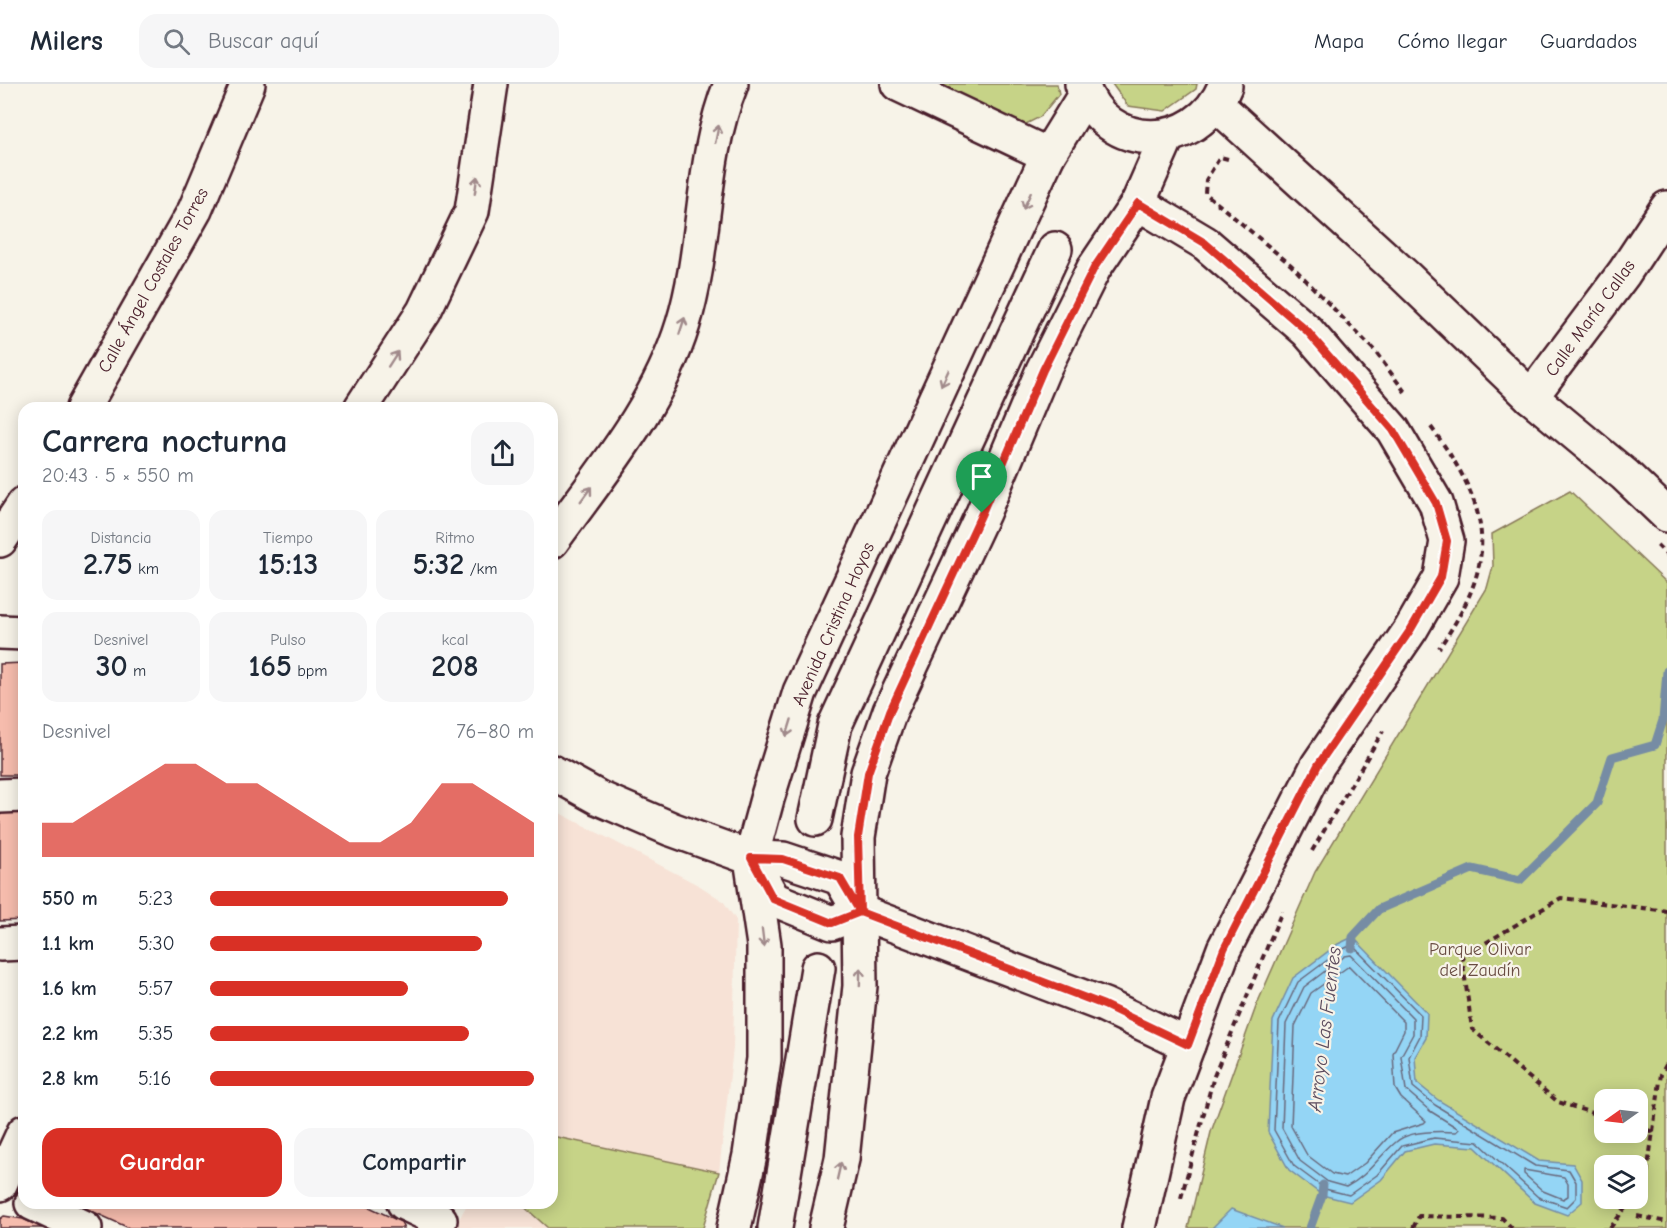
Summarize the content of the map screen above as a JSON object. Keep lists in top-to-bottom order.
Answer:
{
  "streets": {
    "street": ["Calle Ángel Costales Torres", "Calle María Callas", "Avenida Cristina Hoyos"]
  },
  "water": ["Arroyo Las Fuentes"],
  "parks": ["Parque Olivar del Zaudín"],
  "north": "left",
  "page": {
    "header": "Milers",
    "search": "Buscar aquí",
    "nav": ["Mapa", "Cómo llegar", "Guardados"],
    "heading": ["Carrera nocturna", "20:43 · 5 × 550 m"],
    "stats": [
      ["Distancia", "2.75 km"],
      ["Tiempo", "15:13"],
      ["Ritmo", "5:32 /km"],
      ["Desnivel", "30 m"],
      ["Pulso", "165 bpm"],
      ["kcal", "208"]
    ],
    "chart": ["Desnivel", "76–80 m"],
    "list": [
      {
        "name": "550 m",
        "note": "5:23"
      },
      {
        "name": "1.1 km",
        "note": "5:30"
      },
      {
        "name": "1.6 km",
        "note": "5:57"
      },
      {
        "name": "2.2 km",
        "note": "5:35"
      },
      {
        "name": "2.8 km",
        "note": "5:16"
      }
    ],
    "buttons": ["Guardar", "Compartir"]
  }
}
